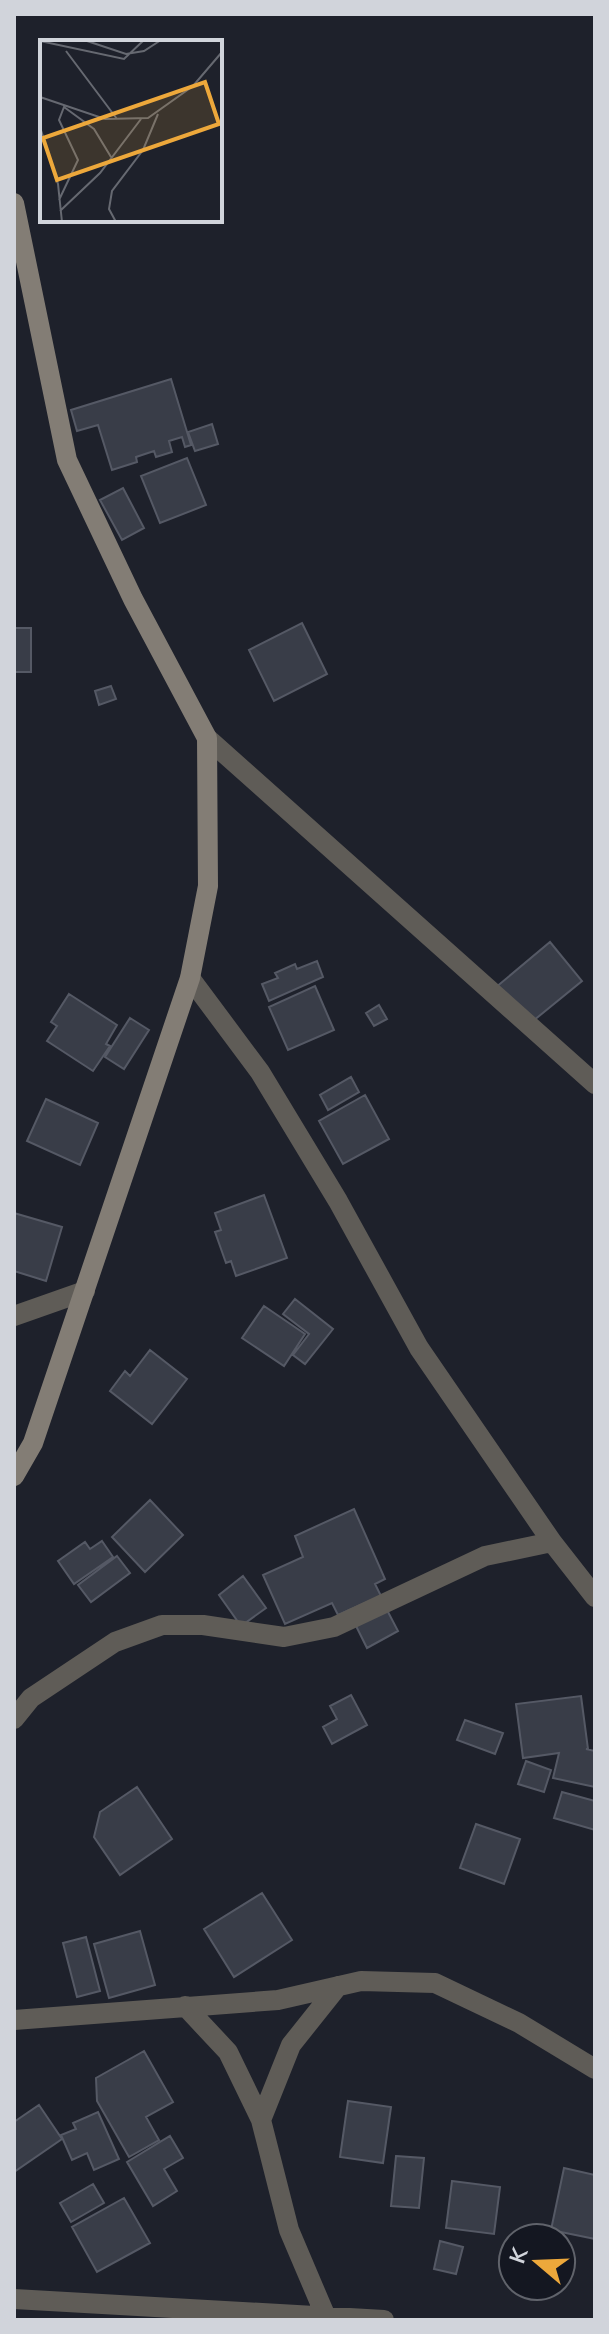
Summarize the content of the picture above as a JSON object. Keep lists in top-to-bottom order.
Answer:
{
  "north": "left"
}
